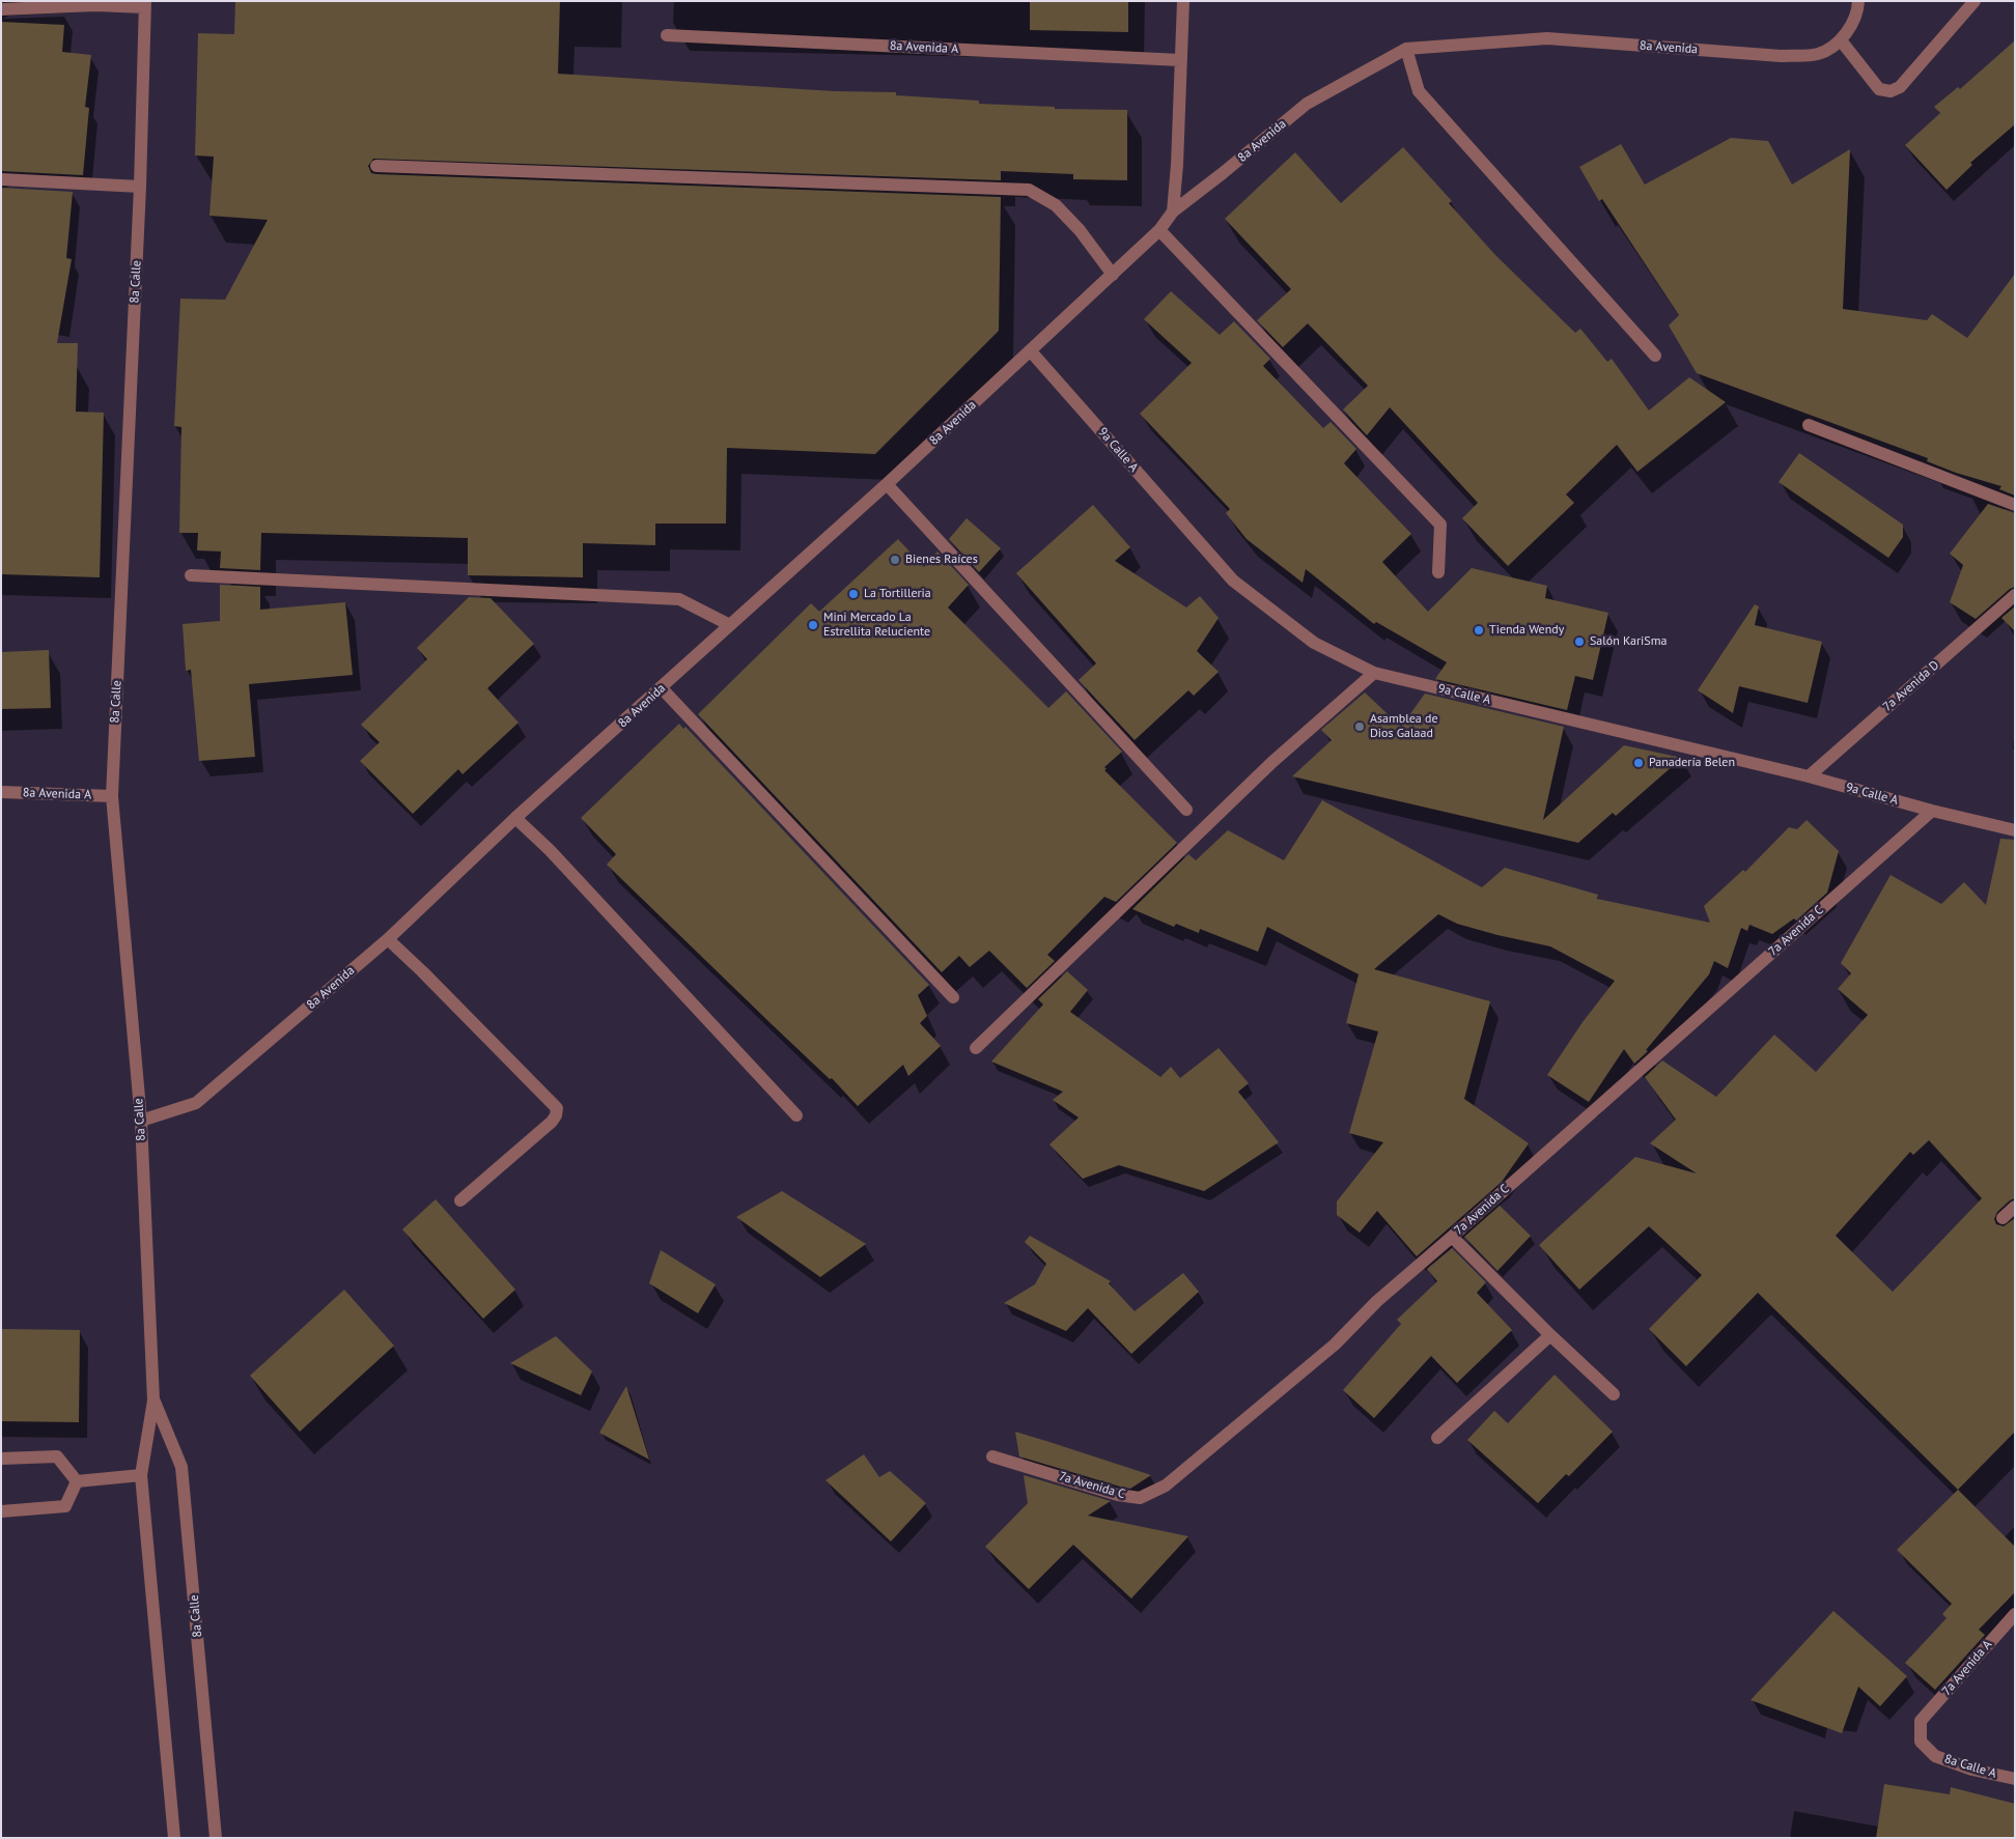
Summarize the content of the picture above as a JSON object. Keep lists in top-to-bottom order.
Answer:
{
  "streets": {
    "street": [
      "8a Avenida A",
      "8a Avenida",
      "8a Calle",
      "9a Calle A",
      "7a Avenida D",
      "7a Avenida C",
      "7a Avenida A",
      "8a Calle A"
    ]
  },
  "crossings": [
    ["8a Avenida A", "8a Calle"],
    ["8a Avenida", "8a Calle"],
    ["8a Avenida", "9a Calle A"],
    ["9a Calle A", "7a Avenida D"],
    ["9a Calle A", "7a Avenida C"],
    ["7a Avenida A", "8a Calle A"]
  ],
  "places": [
    "Bienes Raíces",
    "La Tortilleria",
    "Mini Mercado La Estrellita Reluciente",
    "Tienda Wendy",
    "Salón KariSma",
    "Asamblea de Dios Galaad",
    "Panadería Belen"
  ]
}
